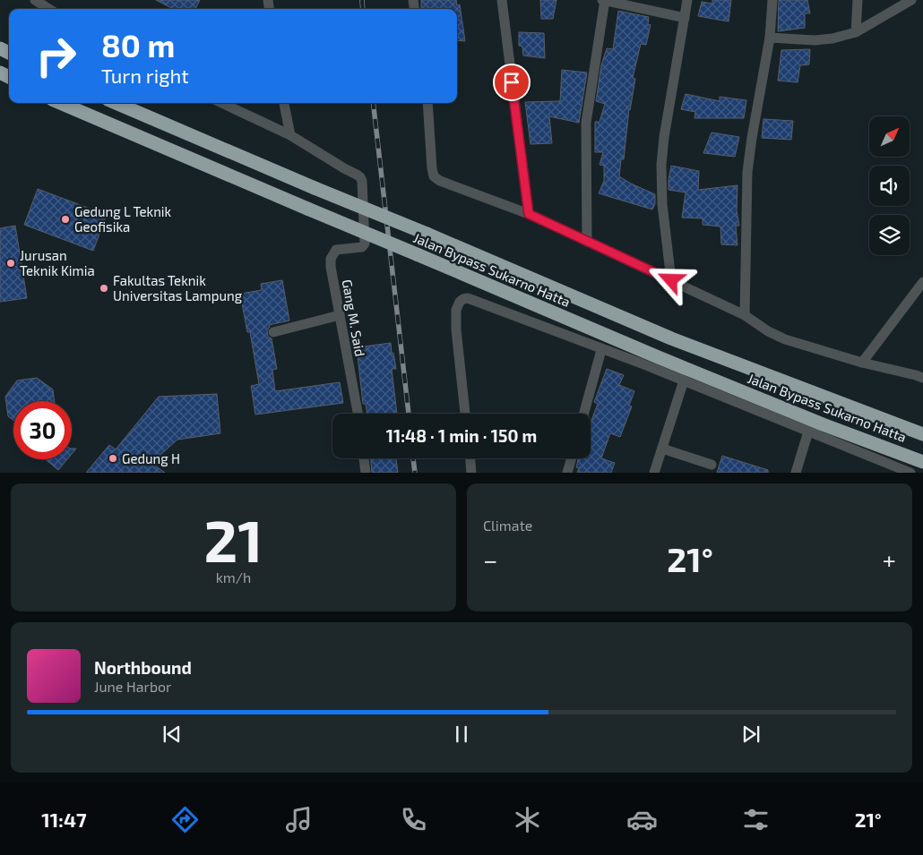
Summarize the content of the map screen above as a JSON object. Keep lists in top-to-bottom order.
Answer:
{
  "streets": {
    "highway": ["Jalan Bypass Sukarno Hatta"],
    "street": ["Gang M. Said"]
  },
  "places": [
    "Gedung L Teknik Geofisika",
    "Jurusan Teknik Kimia",
    "Fakultas Teknik Universitas Lampung",
    "Gedung H"
  ],
  "north": "top right",
  "page": {
    "turn": ["80 m", "Turn right"],
    "limit": "30",
    "trip": "11:48 · 1 min · 150 m",
    "tile": [
      ["21", "km/h"],
      "Climate"
    ],
    "heat": ["−", "21°", "+"],
    "song": ["Northbound", "June Harbor"],
    "tabs": ["11:47", "21°"]
  }
}
